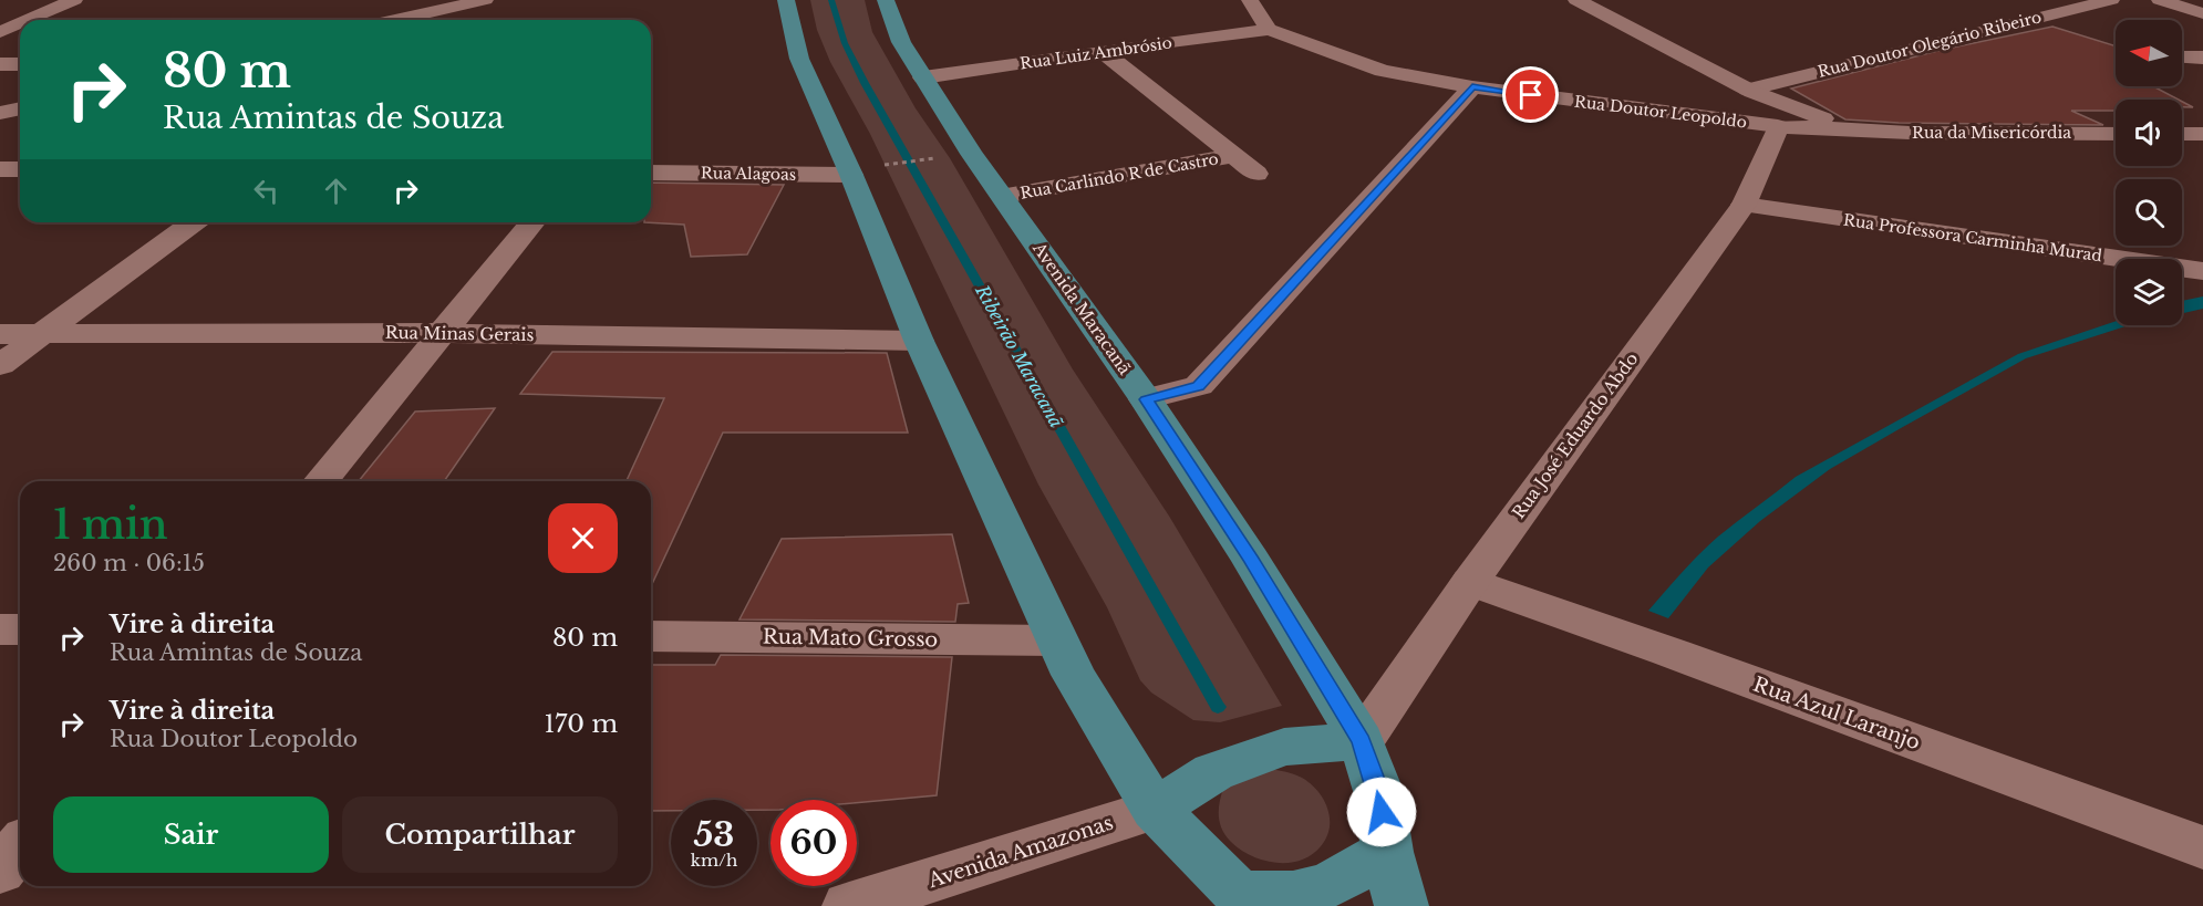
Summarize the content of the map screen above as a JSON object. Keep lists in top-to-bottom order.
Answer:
{
  "streets": {
    "main road": ["Avenida Maracanã"],
    "street": [
      "Rua Doutor Olegário Ribeiro",
      "Rua Luiz Ambrósio",
      "Rua Doutor Leopoldo",
      "Rua da Misericórdia",
      "Rua Alagoas",
      "Rua Carlindo R de Castro",
      "Rua Professora Carminha Murad",
      "Rua Minas Gerais",
      "Rua José Eduardo Abdo",
      "Rua Mato Grosso",
      "Rua Azul Laranjo",
      "Avenida Amazonas"
    ]
  },
  "crossings": [
    ["Rua Doutor Olegário Ribeiro", "Rua da Misericórdia"],
    ["Rua Luiz Ambrósio", "Rua Doutor Leopoldo"],
    ["Rua Luiz Ambrósio", "Avenida Maracanã"],
    ["Rua Doutor Leopoldo", "Rua da Misericórdia"],
    ["Rua Doutor Leopoldo", "Rua José Eduardo Abdo"],
    ["Rua da Misericórdia", "Rua José Eduardo Abdo"],
    ["Rua Carlindo R de Castro", "Avenida Maracanã"],
    ["Rua Professora Carminha Murad", "Rua José Eduardo Abdo"],
    ["Avenida Maracanã", "Rua José Eduardo Abdo"],
    ["Rua José Eduardo Abdo", "Rua Azul Laranjo"]
  ],
  "water": ["Ribeirão Maracanã"],
  "north": "left",
  "page": {
    "turn": ["80 m", "Rua Amintas de Souza"],
    "heading": ["1 min", "260 m · 06:15"],
    "list": [
      {
        "name": "Vire à direita",
        "note": "Rua Amintas de Souza",
        "value": "80 m"
      },
      {
        "name": "Vire à direita",
        "note": "Rua Doutor Leopoldo",
        "value": "170 m"
      }
    ],
    "buttons": ["Sair", "Compartilhar"],
    "speed": "53 km/h",
    "limit": "60"
  }
}
